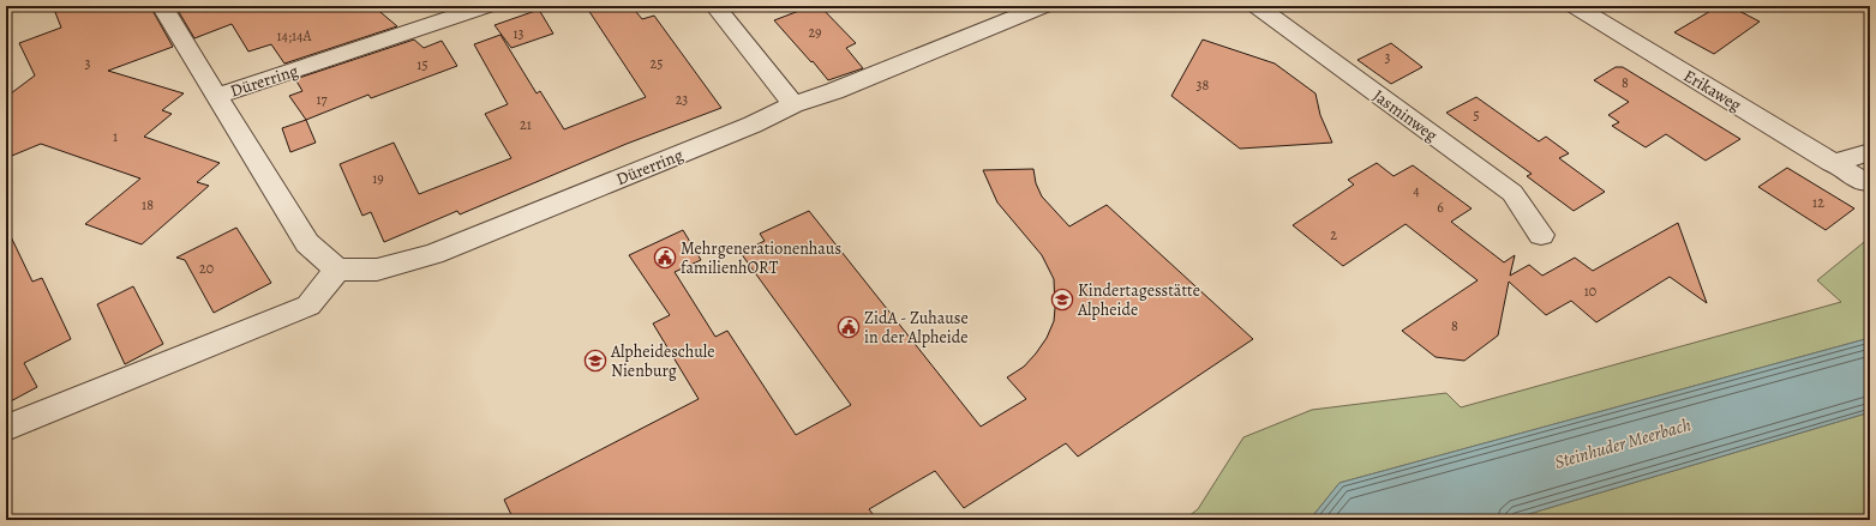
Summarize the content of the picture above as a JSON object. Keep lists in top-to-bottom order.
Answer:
{
  "streets": {
    "street": ["Dürerring", "Erikaweg", "Jasminweg"]
  },
  "water": ["Steinhuder Meerbach"],
  "places": {
    "public building": ["Mehrgenerationenhaus familienhORT", "ZidA - Zuhause in der Alpheide"],
    "school or university": ["Kindertagesstätte Alpheide", "Alpheideschule Nienburg"]
  },
  "house_numbers": [
    "29",
    "13",
    "14;14A",
    "3",
    "3",
    "25",
    "15",
    "8",
    "38",
    "17",
    "23",
    "5",
    "21",
    "1",
    "19",
    "4",
    "12",
    "18",
    "6",
    "2",
    "20",
    "10",
    "8"
  ]
}
